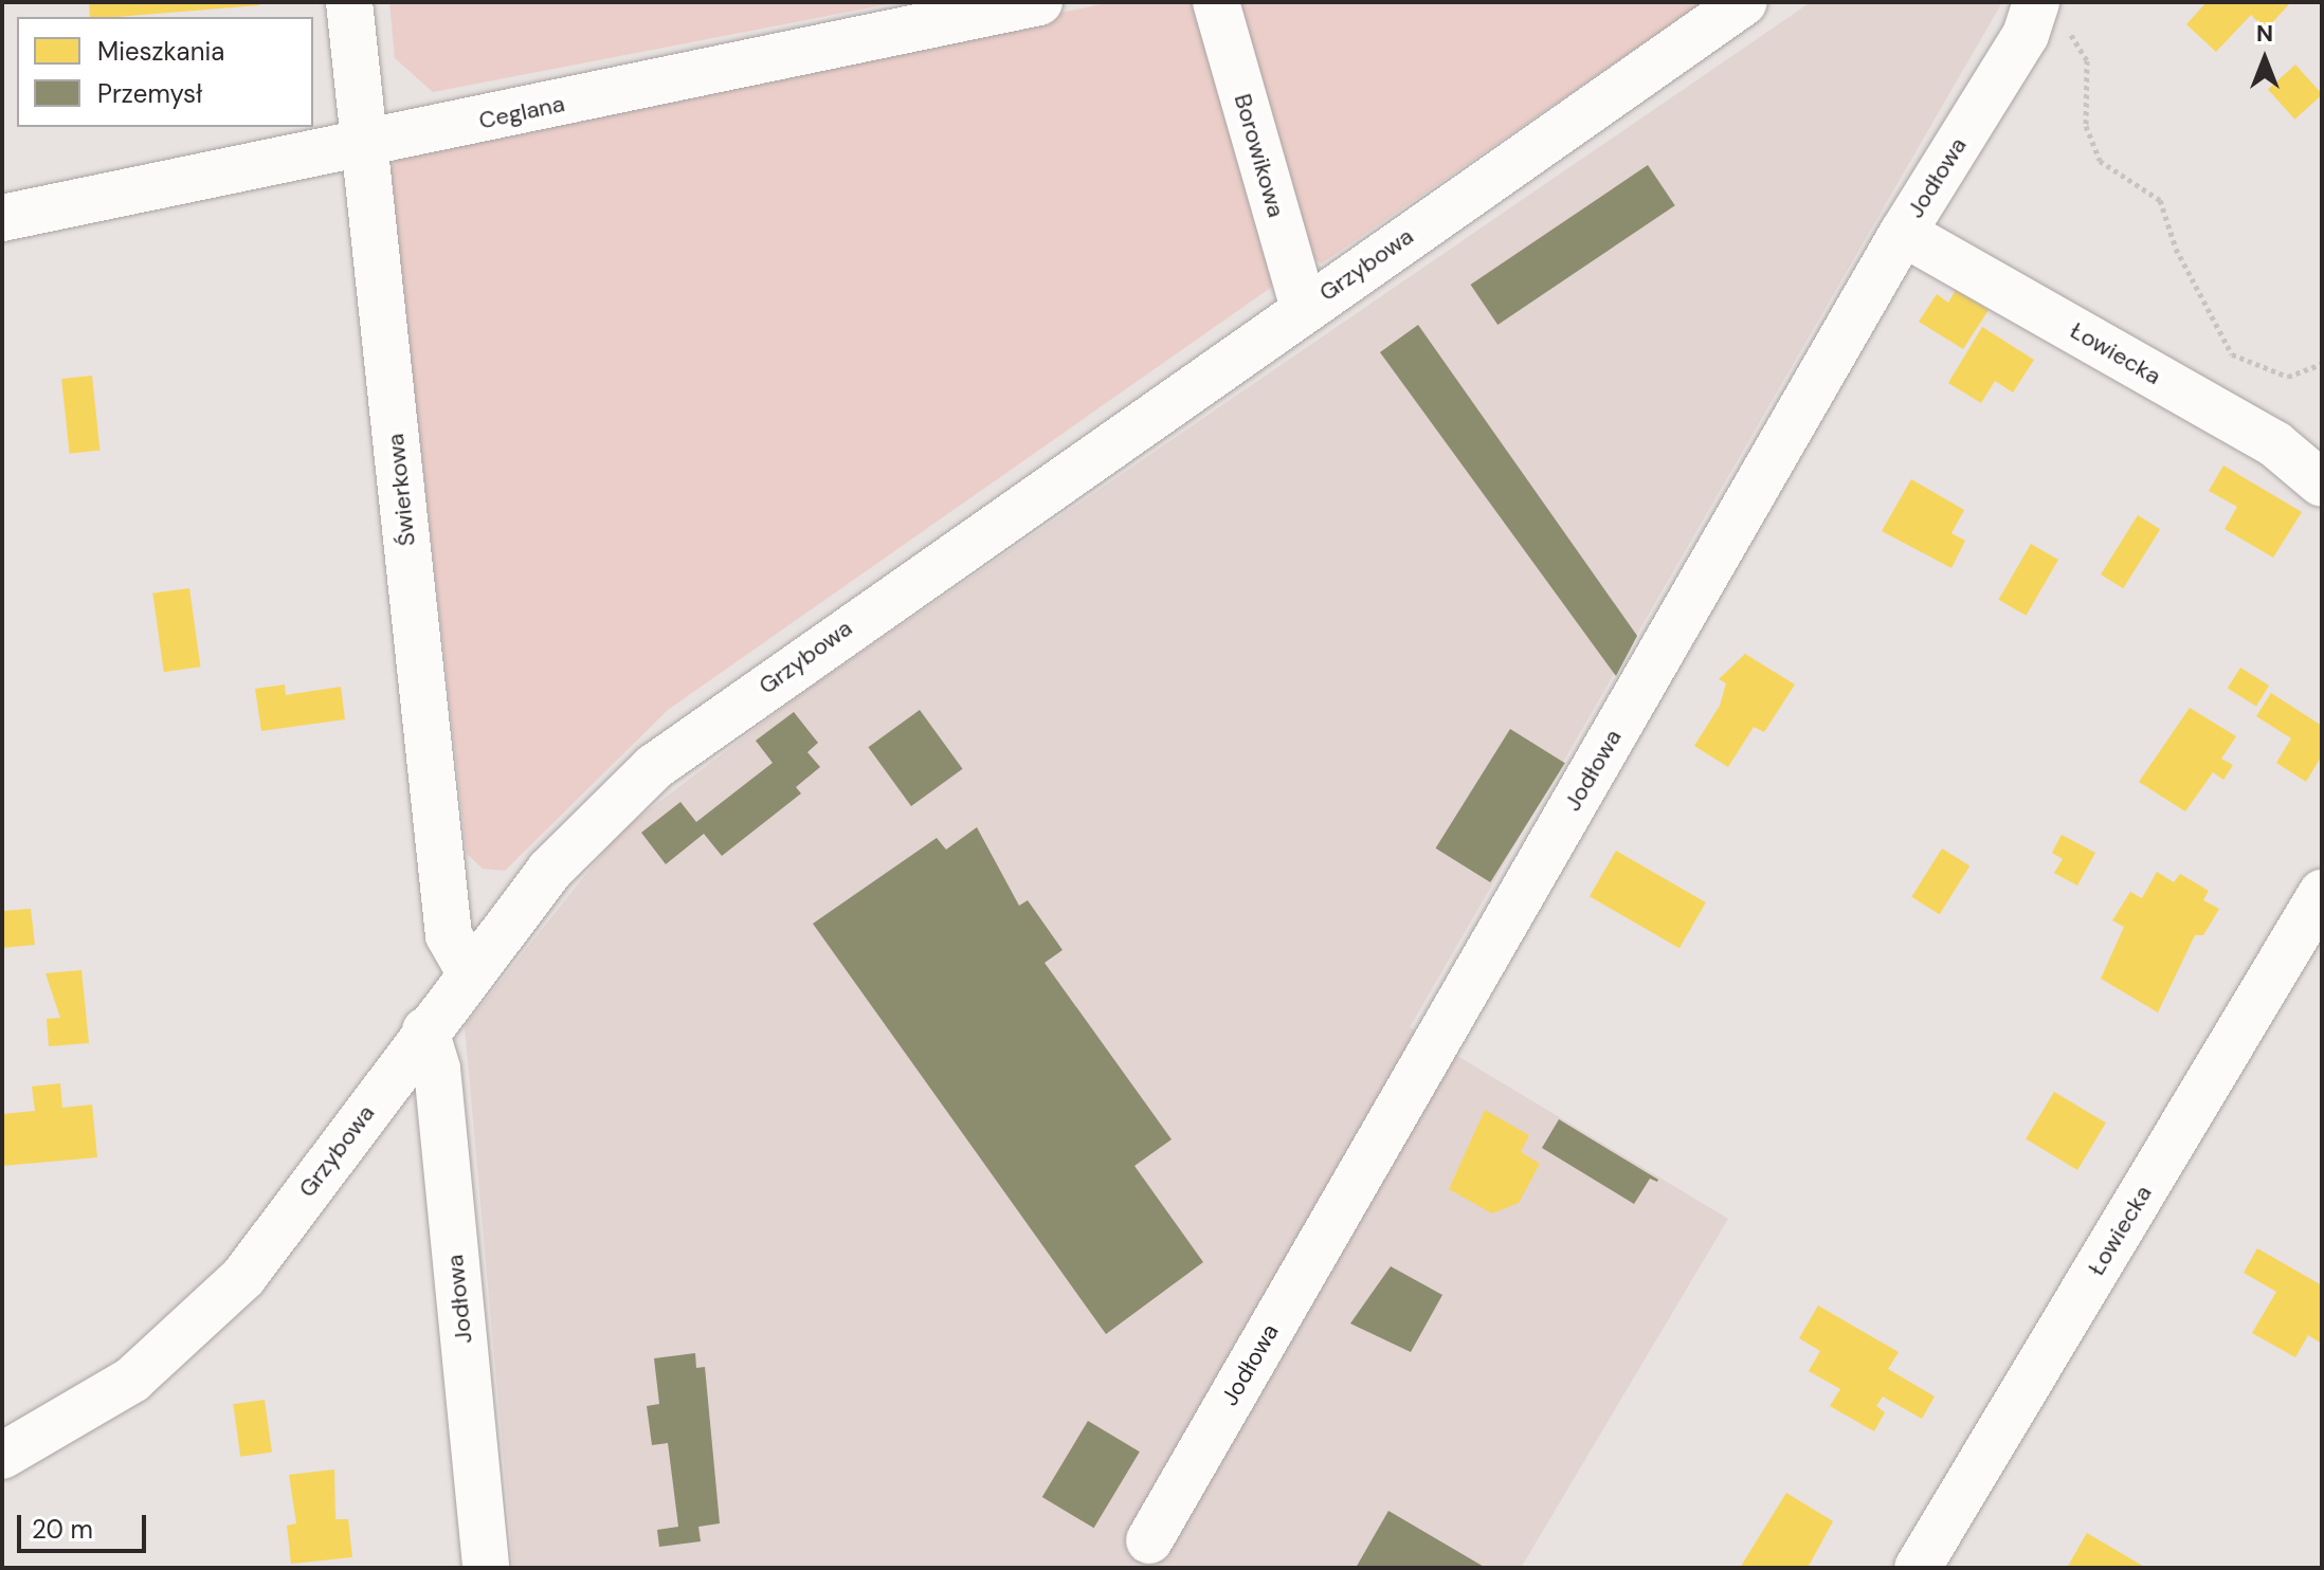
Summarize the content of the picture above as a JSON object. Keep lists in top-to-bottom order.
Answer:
{
  "streets": {
    "street": [
      "Ceglana",
      "Borowikowa",
      "Jodłowa",
      "Grzybowa",
      "Łowiecka",
      "Świerkowa"
    ]
  },
  "crossings": [
    ["Ceglana", "Świerkowa"],
    ["Borowikowa", "Grzybowa"],
    ["Jodłowa", "Grzybowa"],
    ["Jodłowa", "Łowiecka"],
    ["Grzybowa", "Świerkowa"]
  ],
  "legend": ["Mieszkania", "Przemysł"],
  "scale_bar": "20 m",
  "north": "top"
}
